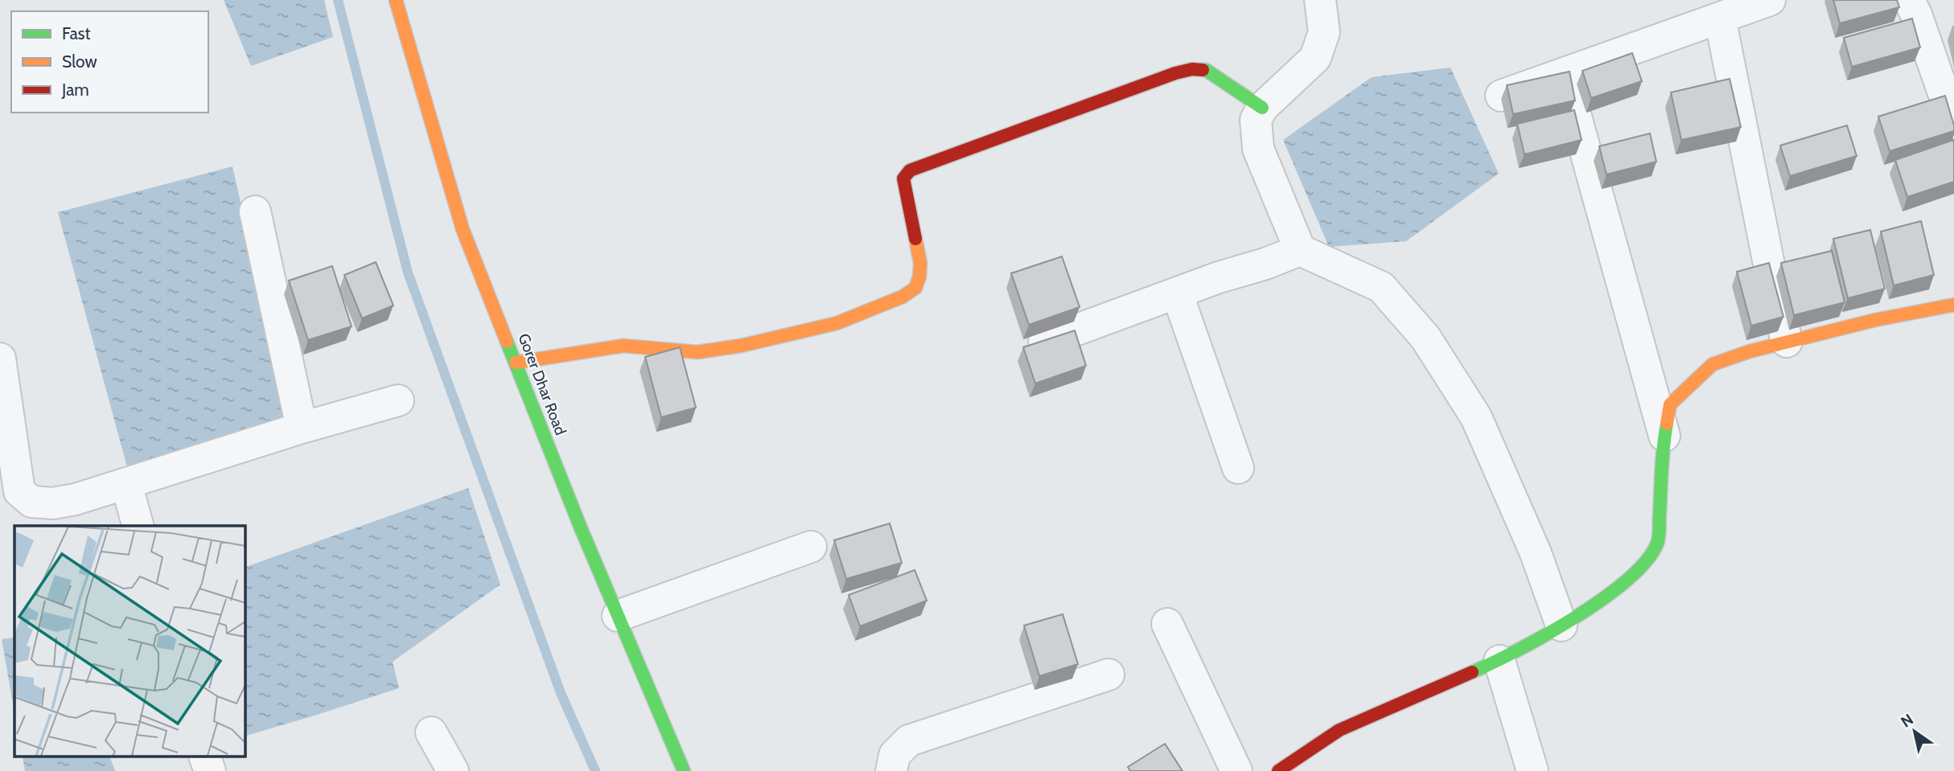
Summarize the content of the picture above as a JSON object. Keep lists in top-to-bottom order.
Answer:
{
  "streets": {
    "street": ["Gorer Dhar Road"]
  },
  "legend": ["Fast", "Slow", "Jam"],
  "north": "top left"
}
